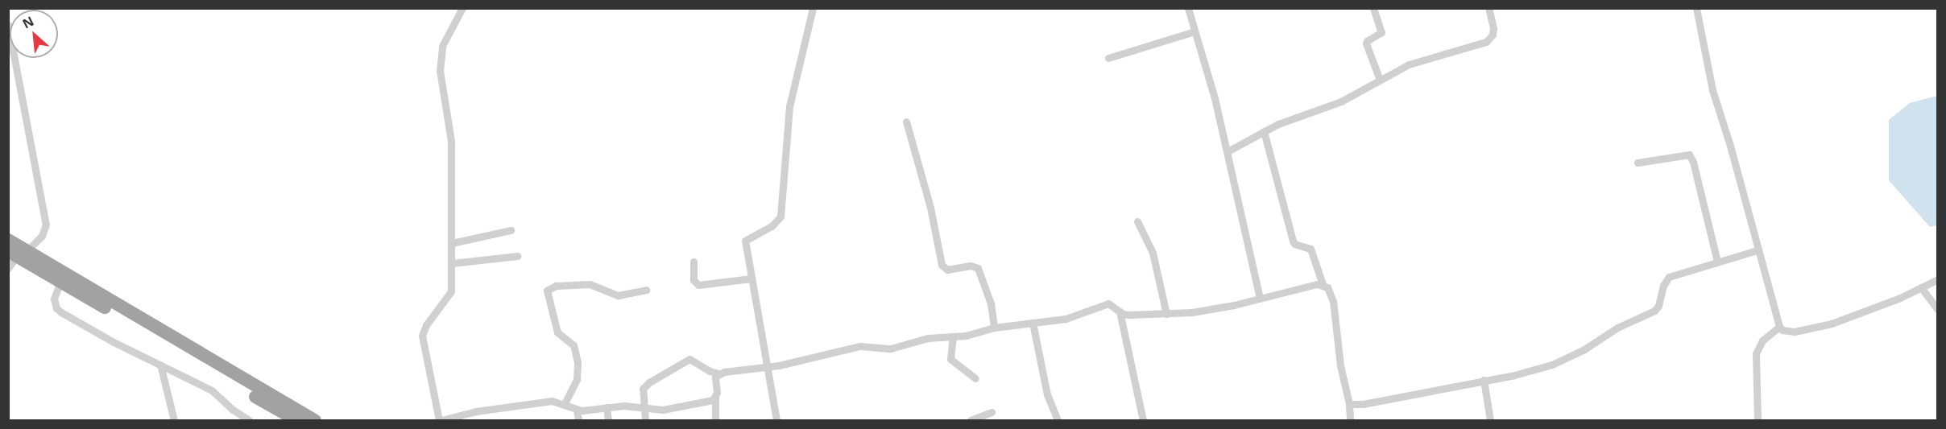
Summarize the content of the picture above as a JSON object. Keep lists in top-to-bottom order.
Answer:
{
  "north": "top left"
}
